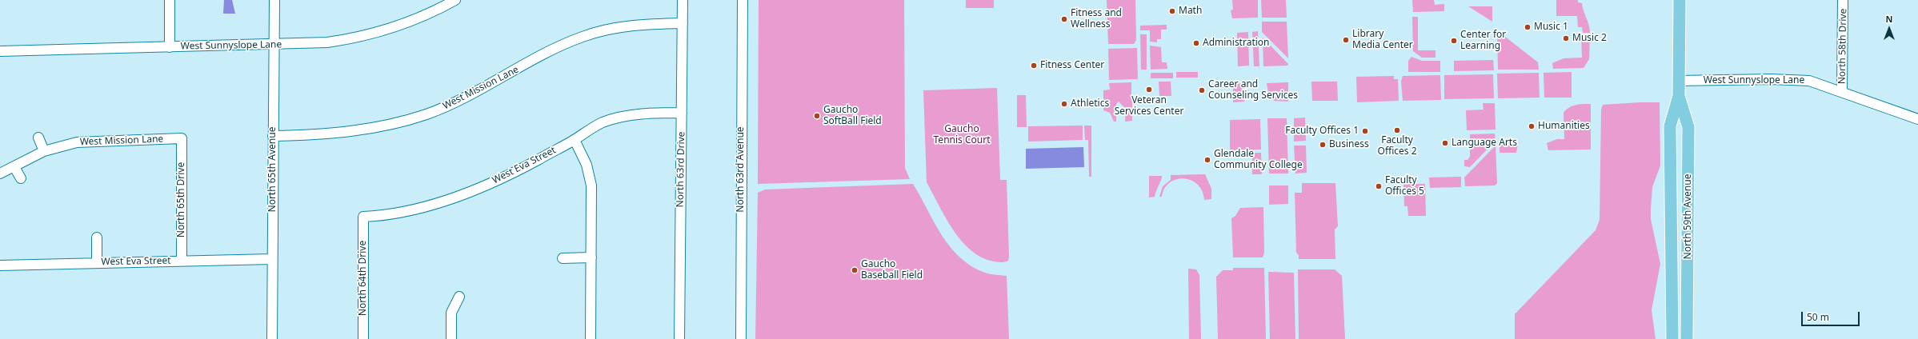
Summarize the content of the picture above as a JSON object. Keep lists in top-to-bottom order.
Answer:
{
  "streets": {
    "main road": ["North 59th Avenue"],
    "street": [
      "West Sunnyslope Lane",
      "North 58th Drive",
      "West Mission Lane",
      "West Eva Street",
      "North 65th Avenue",
      "North 63rd Drive",
      "North 63rd Avenue",
      "North 65th Drive",
      "North 64th Drive"
    ]
  },
  "crossings": [
    ["West Sunnyslope Lane", "North 58th Drive"],
    ["West Sunnyslope Lane", "North 65th Avenue"],
    ["West Sunnyslope Lane", "North 59th Avenue"],
    ["West Mission Lane", "North 65th Avenue"],
    ["West Mission Lane", "North 63rd Drive"],
    ["West Mission Lane", "North 65th Drive"],
    ["West Eva Street", "North 65th Avenue"],
    ["West Eva Street", "North 63rd Drive"],
    ["West Eva Street", "North 65th Drive"],
    ["West Eva Street", "North 64th Drive"]
  ],
  "parks": ["Gaucho Tennis Court"],
  "places": [
    "Math",
    "Fitness and Wellness",
    "Music 1",
    "Music 2",
    "Library Media Center",
    "Center for Learning",
    "Administration",
    "Fitness Center",
    "Veteran Services Center",
    "Career and Counseling Services",
    "Athletics",
    "Gaucho SoftBall Field",
    "Humanities",
    "Faculty Offices 2",
    "Faculty Offices 1",
    "Language Arts",
    "Business",
    "Glendale Community College",
    "Faculty Offices 5",
    "Gaucho Baseball Field"
  ],
  "scale_bar": "50 m",
  "north": "top"
}
